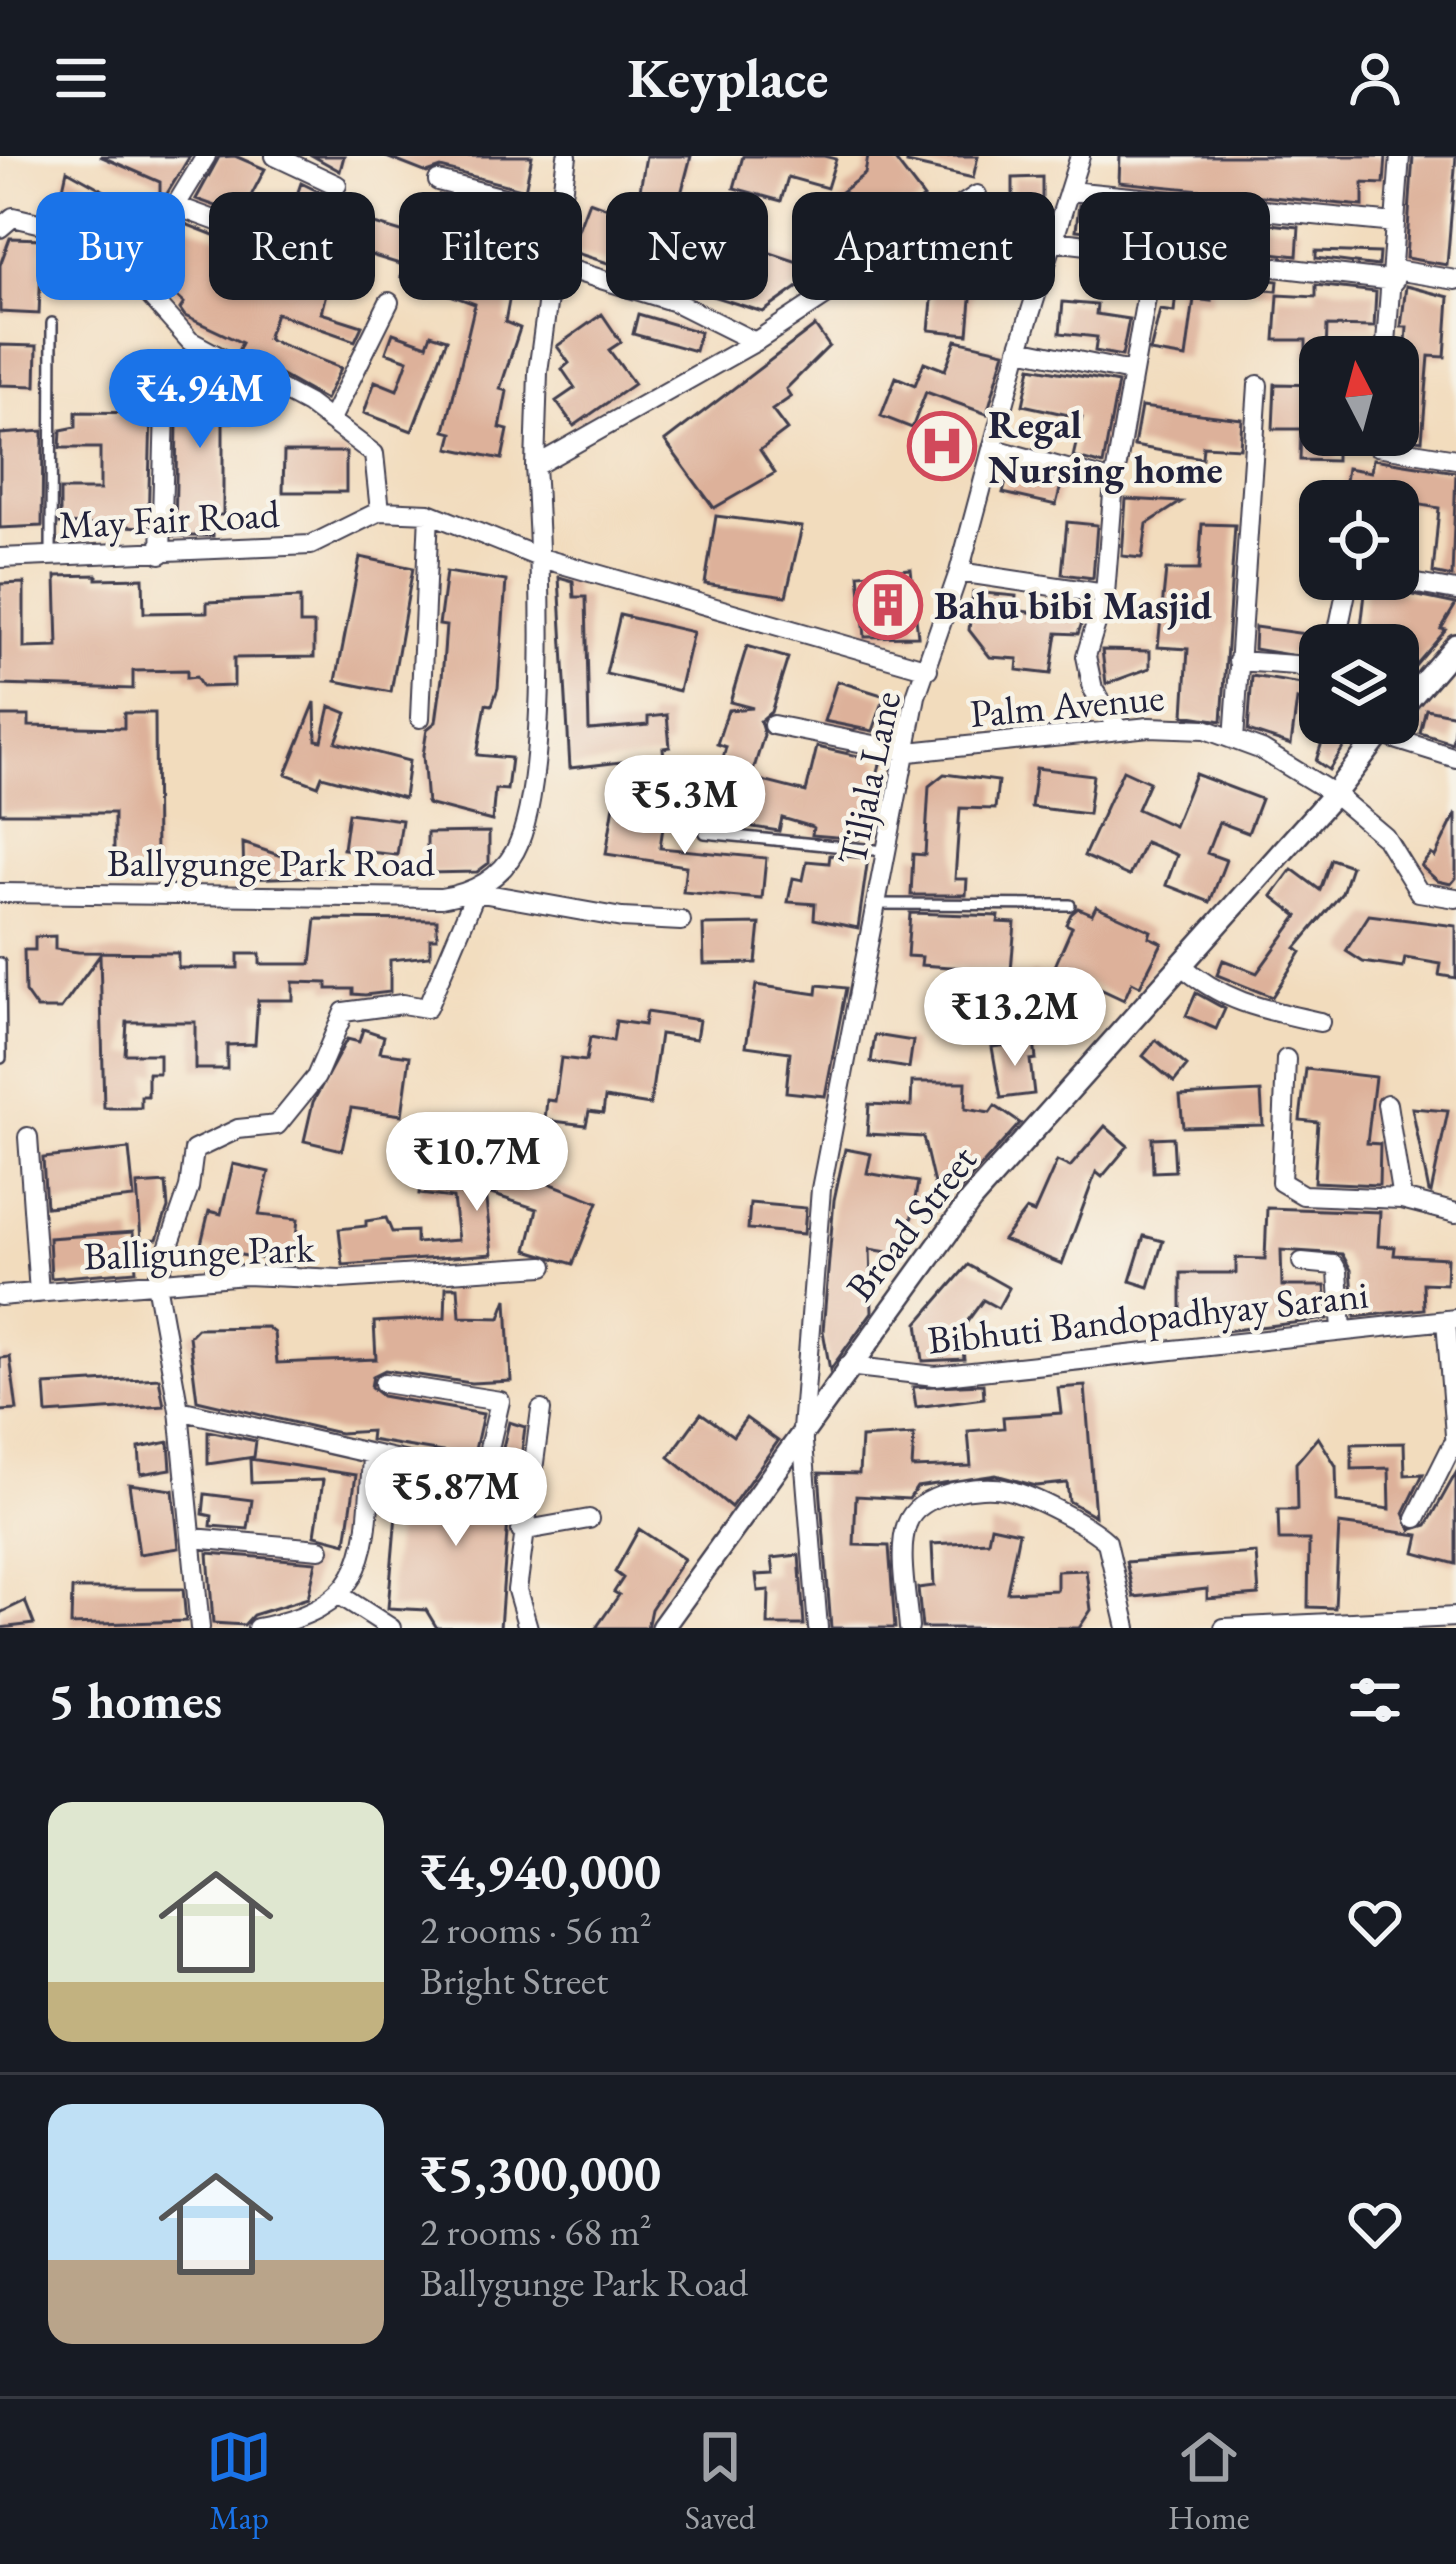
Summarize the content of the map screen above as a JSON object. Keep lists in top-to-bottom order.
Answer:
{
  "streets": {
    "street": [
      "May Fair Road",
      "Palm Avenue",
      "Tiljala Lane",
      "Ballygunge Park Road",
      "Broad Street",
      "Balligunge Park",
      "Bibhuti Bandopadhyay Sarani"
    ]
  },
  "crossings": [
    ["May Fair Road", "Tiljala Lane"],
    ["May Fair Road", "Ballygunge Park Road"],
    ["Palm Avenue", "Tiljala Lane"],
    ["Palm Avenue", "Broad Street"],
    ["Tiljala Lane", "Broad Street"],
    ["Broad Street", "Bibhuti Bandopadhyay Sarani"]
  ],
  "places": {
    "hospital": ["Regal Nursing home"],
    "building": ["Bahu bibi Masjid"]
  },
  "north": "top",
  "page": {
    "header": "Keyplace",
    "chip": [
      "Buy",
      "Rent",
      "Filters",
      "New",
      "Apartment",
      "House"
    ],
    "price": [
      "₹4.94M",
      "₹5.3M",
      "₹13.2M",
      "₹10.7M",
      "₹5.87M"
    ],
    "heading": "5 homes",
    "list": [
      {
        "name": "₹4,940,000",
        "note": "2 rooms · 56 m² · Bright Street"
      },
      {
        "name": "₹5,300,000",
        "note": "2 rooms · 68 m² · Ballygunge Park Road"
      }
    ],
    "tabs": ["Map", "Saved", "Home"]
  }
}
